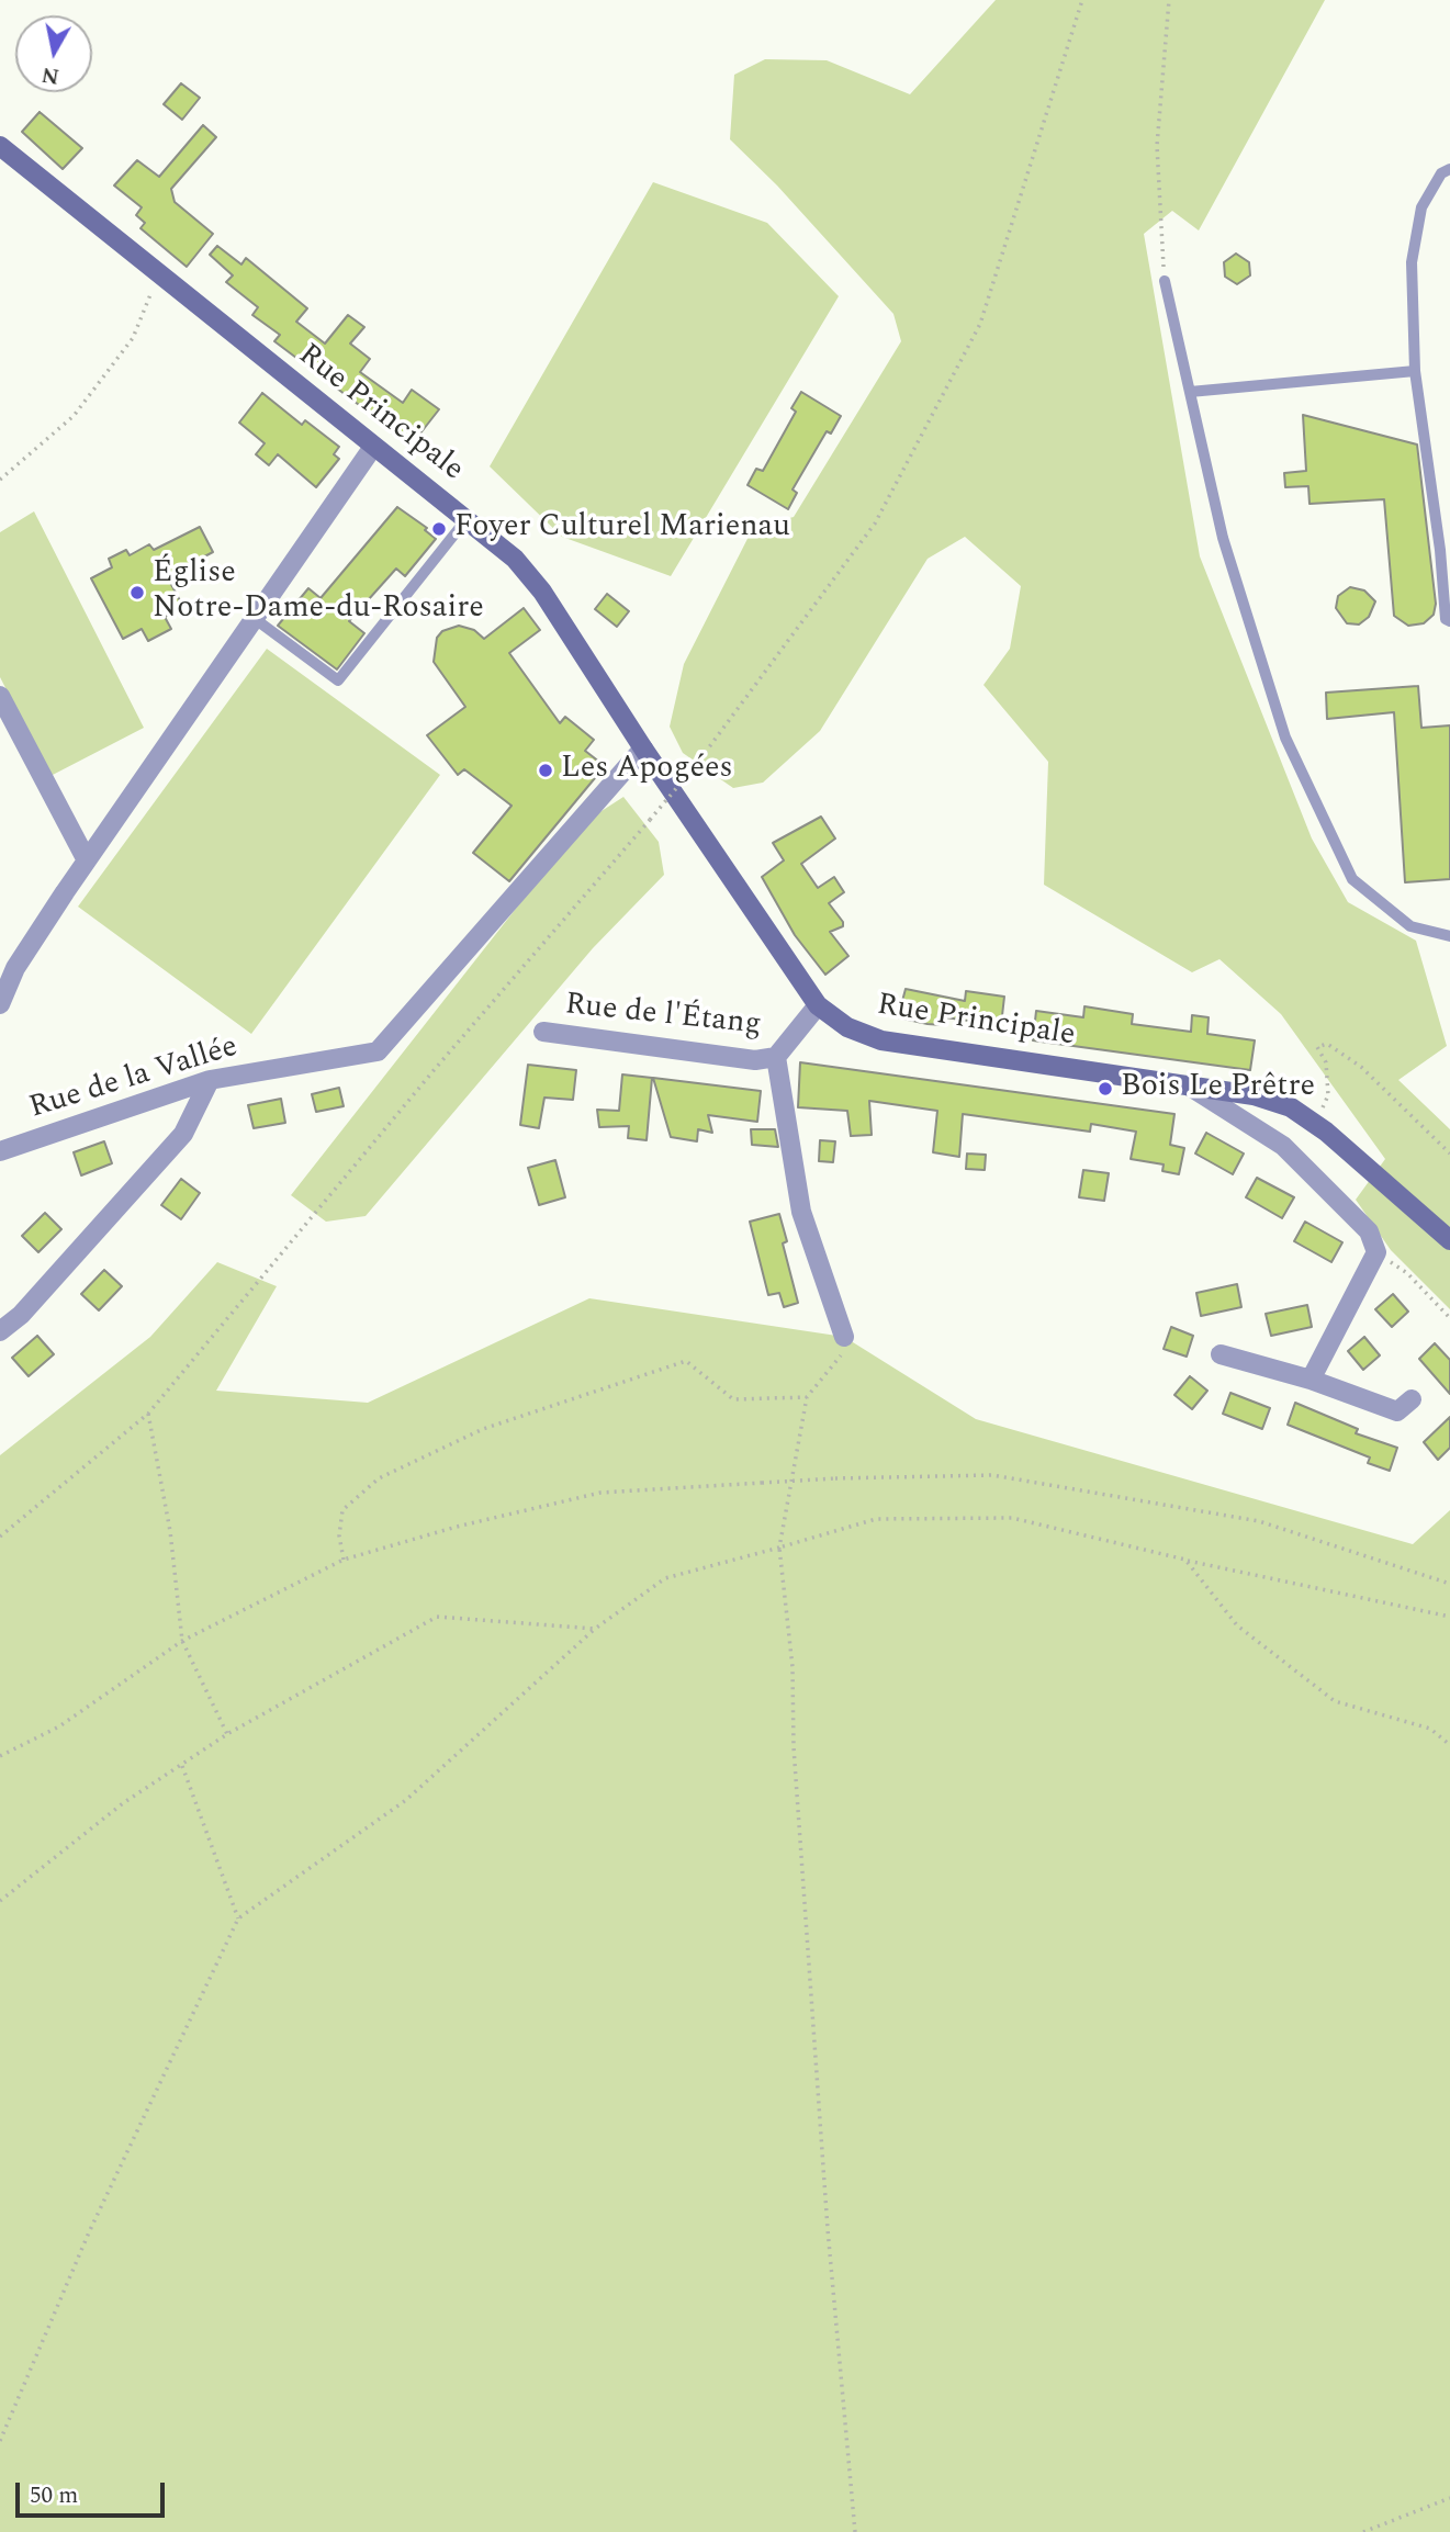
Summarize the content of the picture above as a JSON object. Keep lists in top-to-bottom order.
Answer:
{
  "streets": {
    "main road": ["Rue Principale"],
    "street": ["Rue de l'Étang", "Rue de la Vallée"]
  },
  "crossings": [
    ["Rue Principale", "Rue de l'Étang"],
    ["Rue Principale", "Rue de la Vallée"]
  ],
  "places": [
    "Foyer Culturel Marienau",
    "Église Notre-Dame-du-Rosaire",
    "Les Apogées",
    "Bois Le Prêtre"
  ],
  "scale_bar": "50 m",
  "north": "bottom"
}
